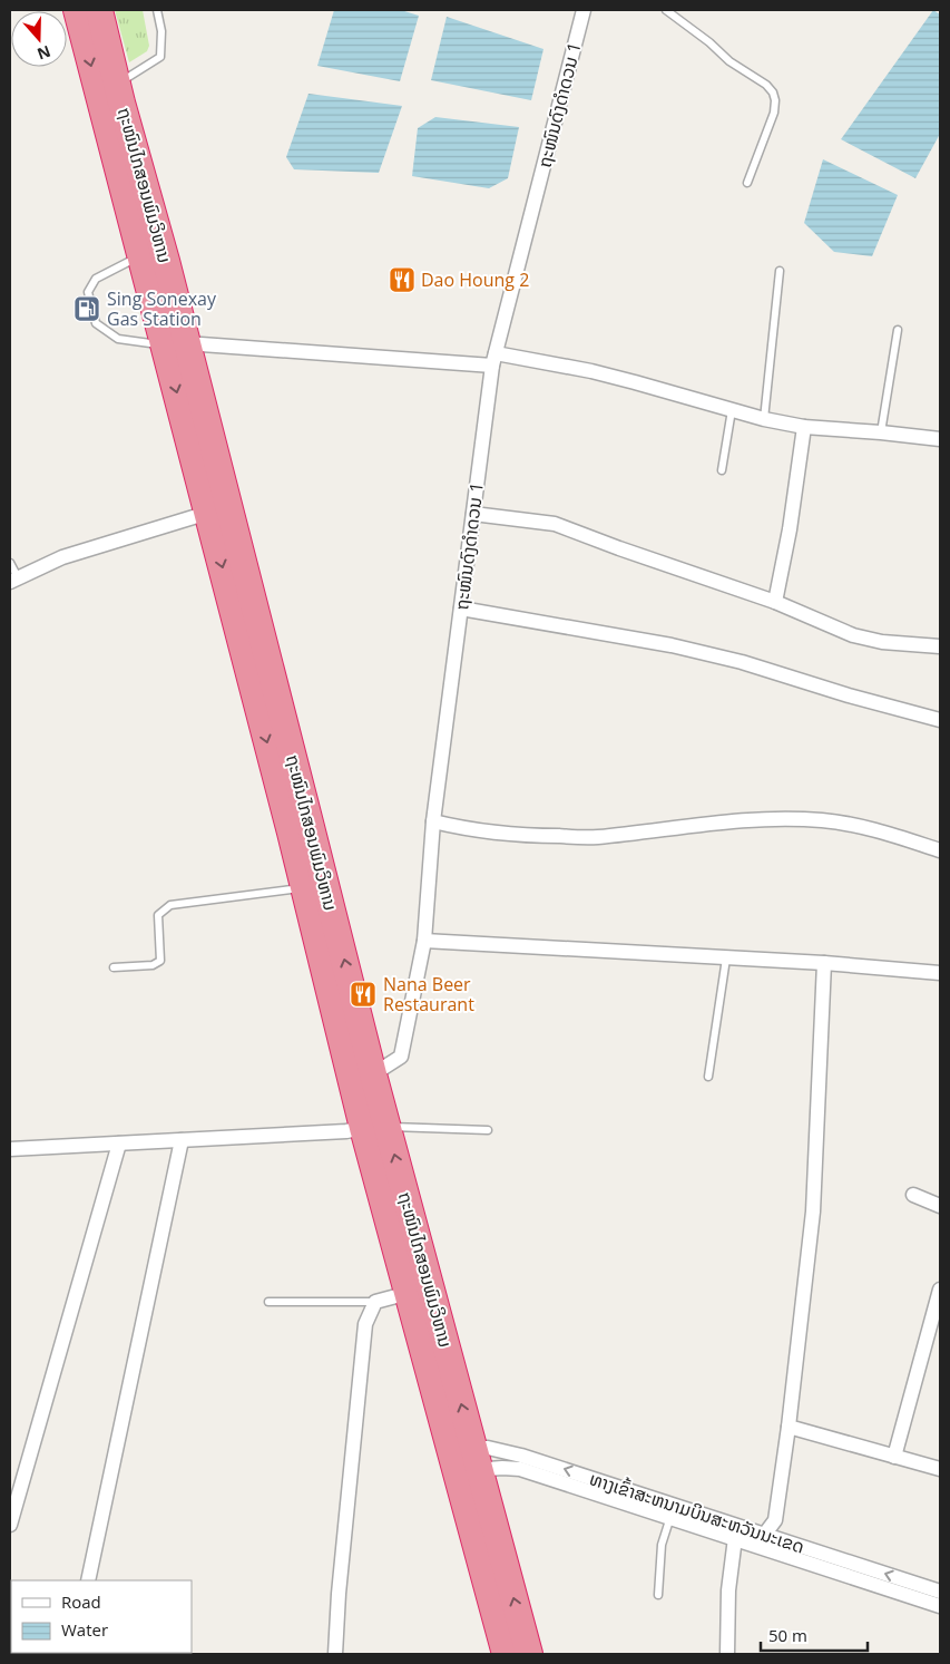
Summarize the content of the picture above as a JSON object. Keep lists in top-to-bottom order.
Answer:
{
  "streets": {
    "highway": ["ຖະໜົນໄກສອນພົມວິຫານ"],
    "street": ["ຖະໜົນດົງດຳດວນ 1", "ທາງເຂົ້າສະຫນາມບິນສະຫວັນນະເຂດ"]
  },
  "crossings": [
    ["ຖະໜົນດົງດຳດວນ 1", "ຖະໜົນໄກສອນພົມວິຫານ"],
    ["ຖະໜົນໄກສອນພົມວິຫານ", "ທາງເຂົ້າສະຫນາມບິນສະຫວັນນະເຂດ"]
  ],
  "places": {
    "restaurant": ["Dao Houng 2", "Nana Beer Restaurant"],
    "fuel station": ["Sing Sonexay Gas Station"]
  },
  "legend": ["Road", "Water"],
  "scale_bar": "50 m",
  "north": "bottom"
}
